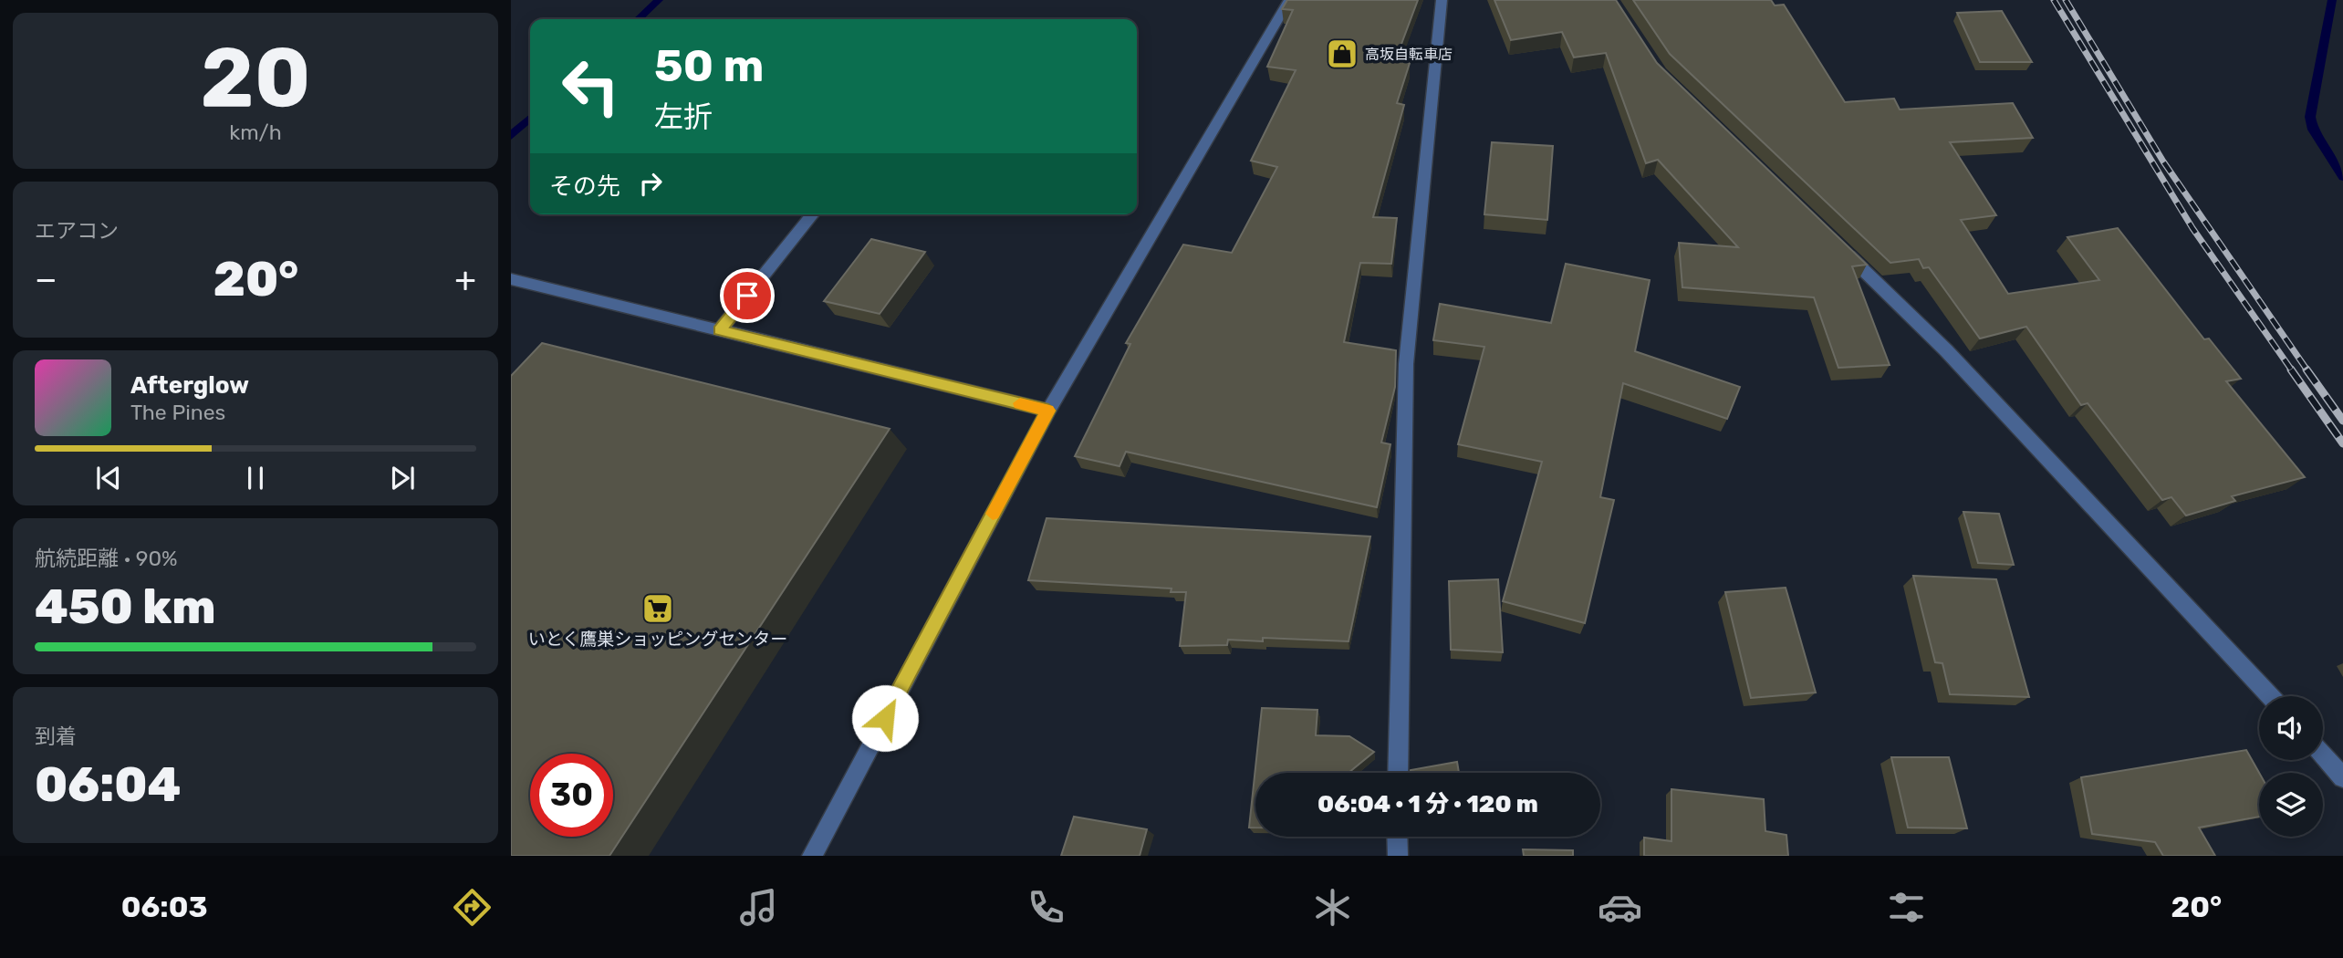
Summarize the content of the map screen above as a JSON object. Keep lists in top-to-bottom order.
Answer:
{
  "places": {
    "shop": ["高坂自転車店"],
    "supermarket": ["いとく鷹巣ショッピングセンター"]
  },
  "page": {
    "tile": [
      ["20", "km/h"],
      "エアコン",
      ["航続距離 · 90%", "450 km"],
      ["到着", "06:04"]
    ],
    "turn": ["50 m", "左折"],
    "then": "その先",
    "heat": ["−", "20°", "+"],
    "song": ["Afterglow", "The Pines"],
    "limit": "30",
    "trip": "06:04 · 1 分 · 120 m",
    "tabs": ["06:03", "20°"]
  }
}
